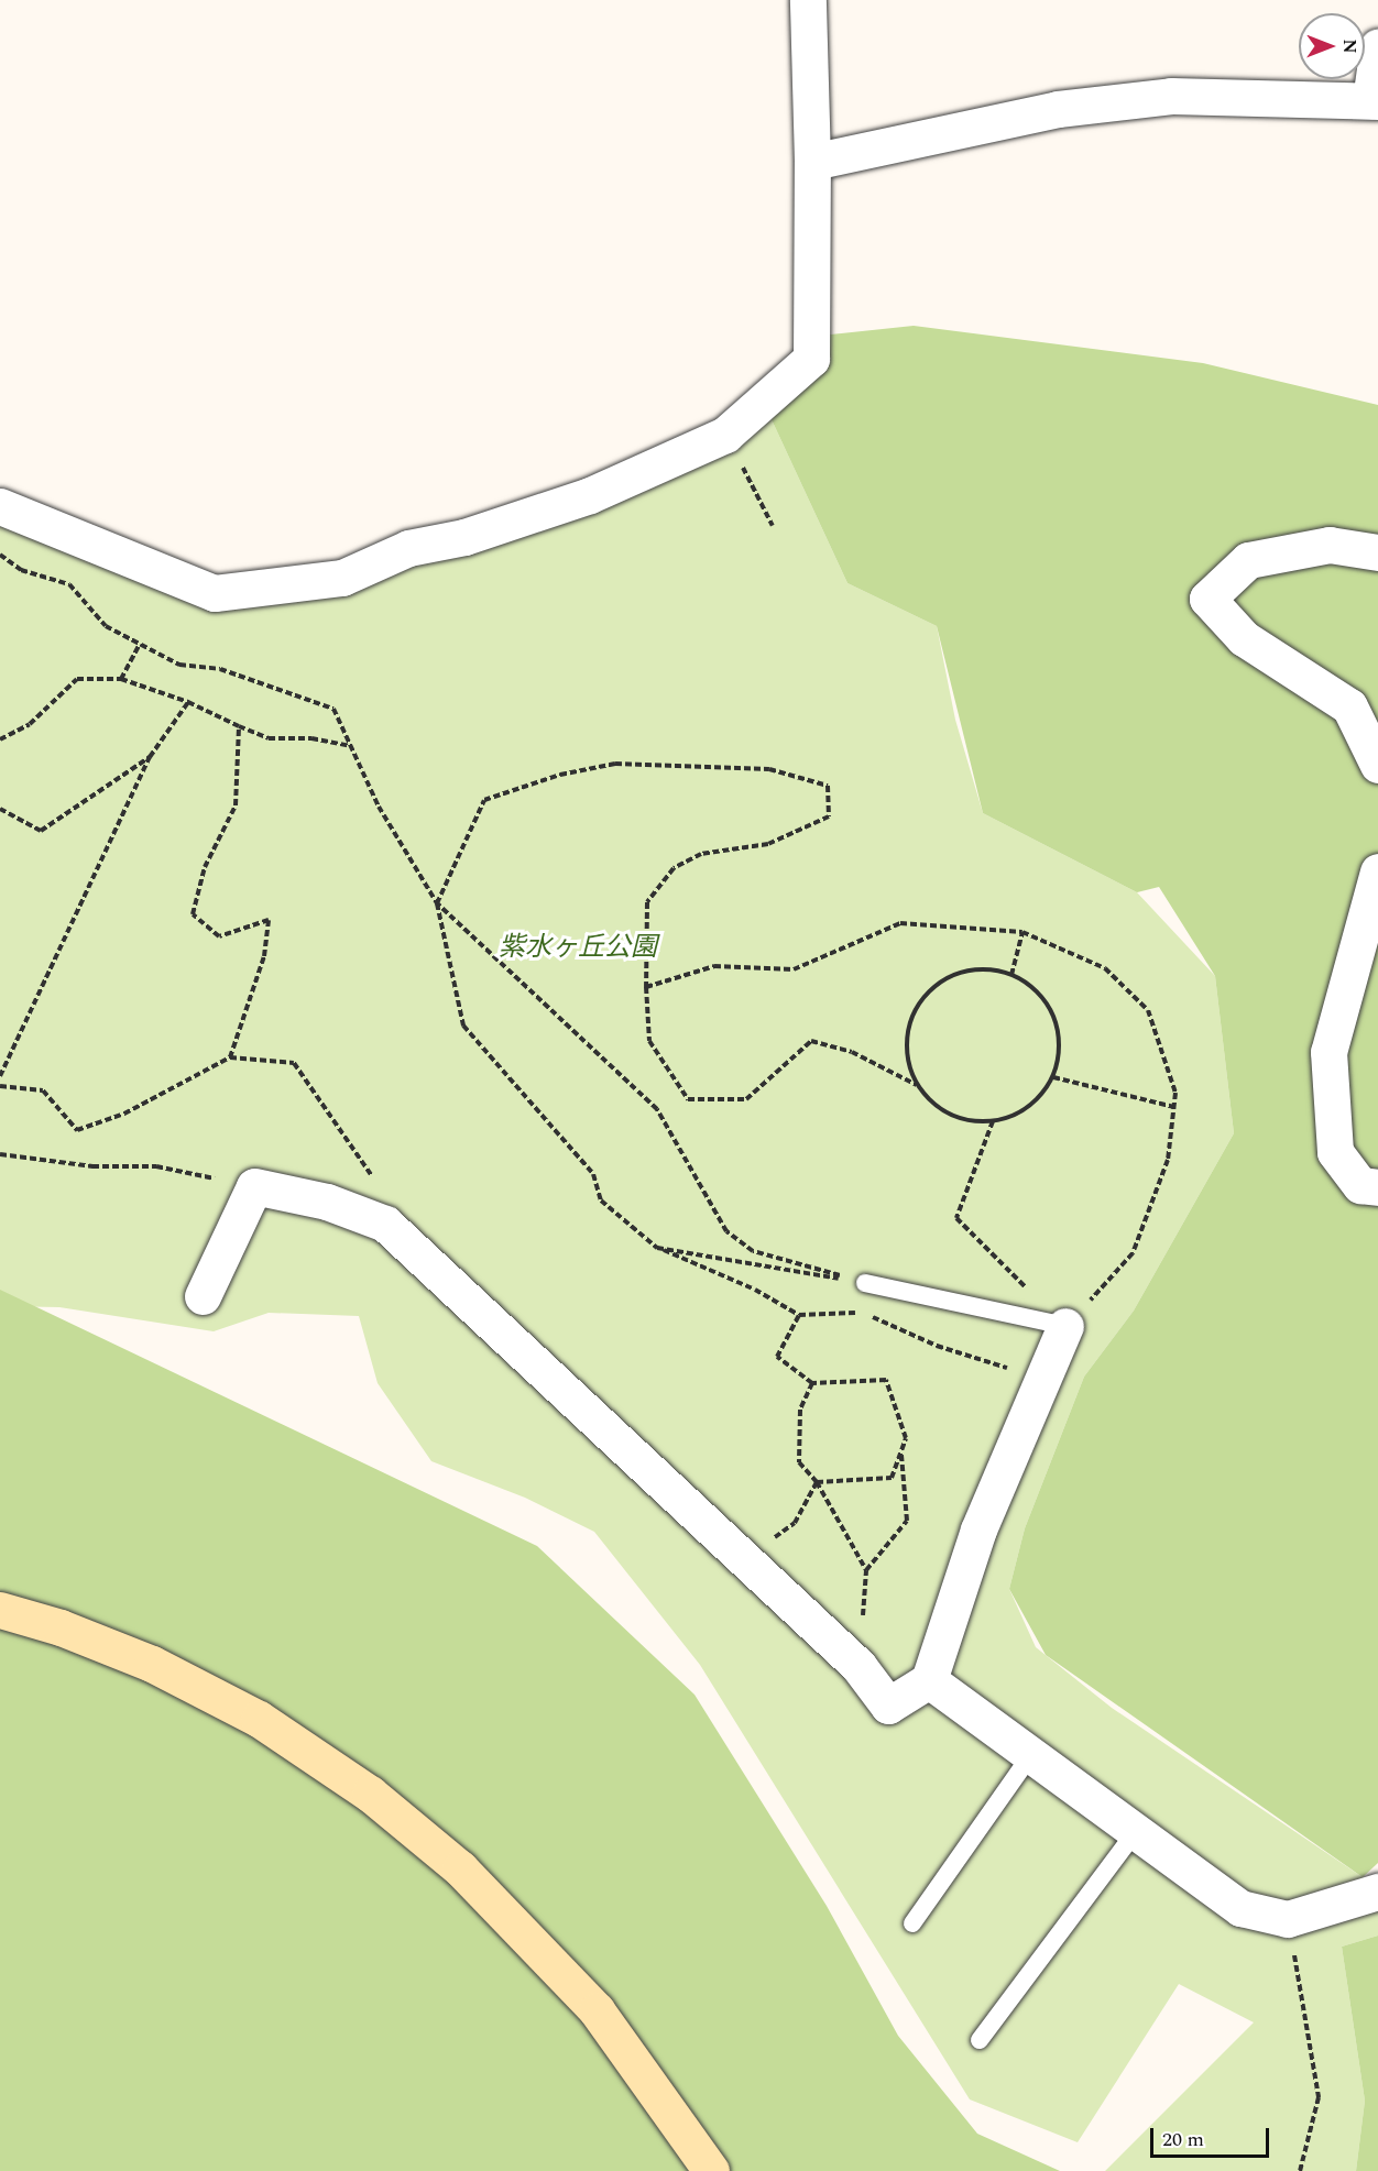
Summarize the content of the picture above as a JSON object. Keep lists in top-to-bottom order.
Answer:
{
  "parks": ["紫水ヶ丘公園"],
  "scale_bar": "20 m",
  "north": "right"
}
